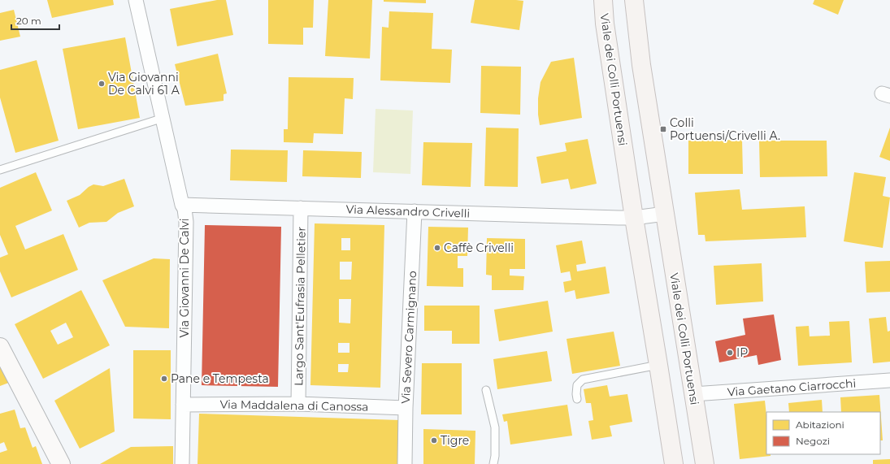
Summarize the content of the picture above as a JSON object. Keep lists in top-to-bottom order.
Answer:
{
  "streets": {
    "main road": ["Viale dei Colli Portuensi"],
    "street": [
      "Via Alessandro Crivelli",
      "Via Giovanni De Calvi",
      "Largo Sant'Eufrasia Pelletier",
      "Via Severo Carmignano",
      "Via Gaetano Ciarrocchi",
      "Via Maddalena di Canossa"
    ]
  },
  "crossings": [
    ["Viale dei Colli Portuensi", "Via Alessandro Crivelli"],
    ["Viale dei Colli Portuensi", "Via Gaetano Ciarrocchi"],
    ["Via Alessandro Crivelli", "Via Giovanni De Calvi"],
    ["Via Alessandro Crivelli", "Largo Sant'Eufrasia Pelletier"],
    ["Via Alessandro Crivelli", "Via Severo Carmignano"],
    ["Via Giovanni De Calvi", "Via Maddalena di Canossa"],
    ["Largo Sant'Eufrasia Pelletier", "Via Maddalena di Canossa"],
    ["Via Severo Carmignano", "Via Maddalena di Canossa"]
  ],
  "places": {
    "other": [
      "Via Giovanni De Calvi 61 A",
      "Caffè Crivelli",
      "IP",
      "Pane e Tempesta",
      "Tigre"
    ],
    "transit": ["Colli Portuensi/Crivelli A."]
  },
  "legend": ["Abitazioni", "Negozi"],
  "scale_bar": "20 m"
}
